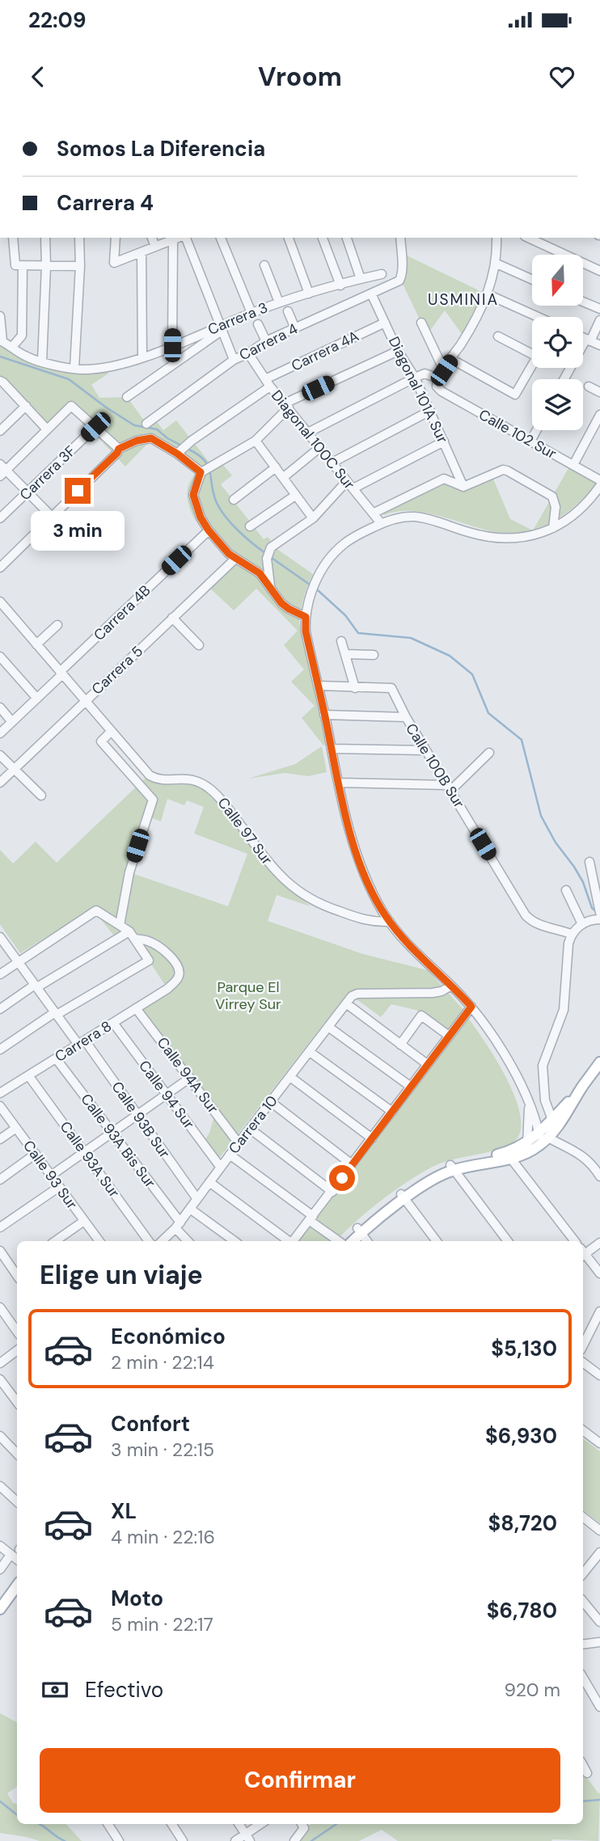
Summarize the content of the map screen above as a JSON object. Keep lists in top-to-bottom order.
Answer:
{
  "streets": {
    "street": [
      "Carrera 3",
      "Carrera 4",
      "Carrera 4A",
      "Diagonal 101A Sur",
      "Calle 102 Sur",
      "Diagonal 100C Sur",
      "Carrera 3F",
      "Carrera 4B",
      "Carrera 5",
      "Calle 100B Sur",
      "Calle 97 Sur",
      "Carrera 8",
      "Calle 94A Sur",
      "Calle 94 Sur",
      "Calle 93B Sur",
      "Carrera 10",
      "Calle 93A Bis Sur",
      "Calle 93A Sur",
      "Calle 93 Sur"
    ]
  },
  "crossings": [
    ["Carrera 4", "Diagonal 101A Sur"],
    ["Carrera 4", "Diagonal 100C Sur"],
    ["Carrera 4A", "Diagonal 101A Sur"],
    ["Carrera 4A", "Diagonal 100C Sur"],
    ["Carrera 4B", "Calle 97 Sur"],
    ["Carrera 5", "Calle 97 Sur"],
    ["Carrera 8", "Calle 94A Sur"],
    ["Carrera 8", "Calle 94 Sur"],
    ["Carrera 8", "Calle 93B Sur"],
    ["Carrera 8", "Calle 93A Bis Sur"],
    ["Carrera 8", "Calle 93A Sur"],
    ["Calle 94A Sur", "Carrera 10"],
    ["Calle 94 Sur", "Carrera 10"],
    ["Calle 93B Sur", "Carrera 10"],
    ["Carrera 10", "Calle 93A Bis Sur"]
  ],
  "districts": ["USMINIA"],
  "parks": ["Parque El Virrey Sur"],
  "north": "bottom",
  "page": {
    "status": "22:09",
    "header": "Vroom",
    "banner": ["Somos La Diferencia", "Carrera 4"],
    "bubble": "3 min",
    "heading": "Elige un viaje",
    "list": [
      {
        "name": "Económico",
        "note": "2 min · 22:14",
        "value": "$5,130"
      },
      {
        "name": "Confort",
        "note": "3 min · 22:15",
        "value": "$6,930"
      },
      {
        "name": "XL",
        "note": "4 min · 22:16",
        "value": "$8,720"
      },
      {
        "name": "Moto",
        "note": "5 min · 22:17",
        "value": "$6,780"
      }
    ],
    "pay": ["Efectivo", "920 m"],
    "buttons": "Confirmar"
  }
}
